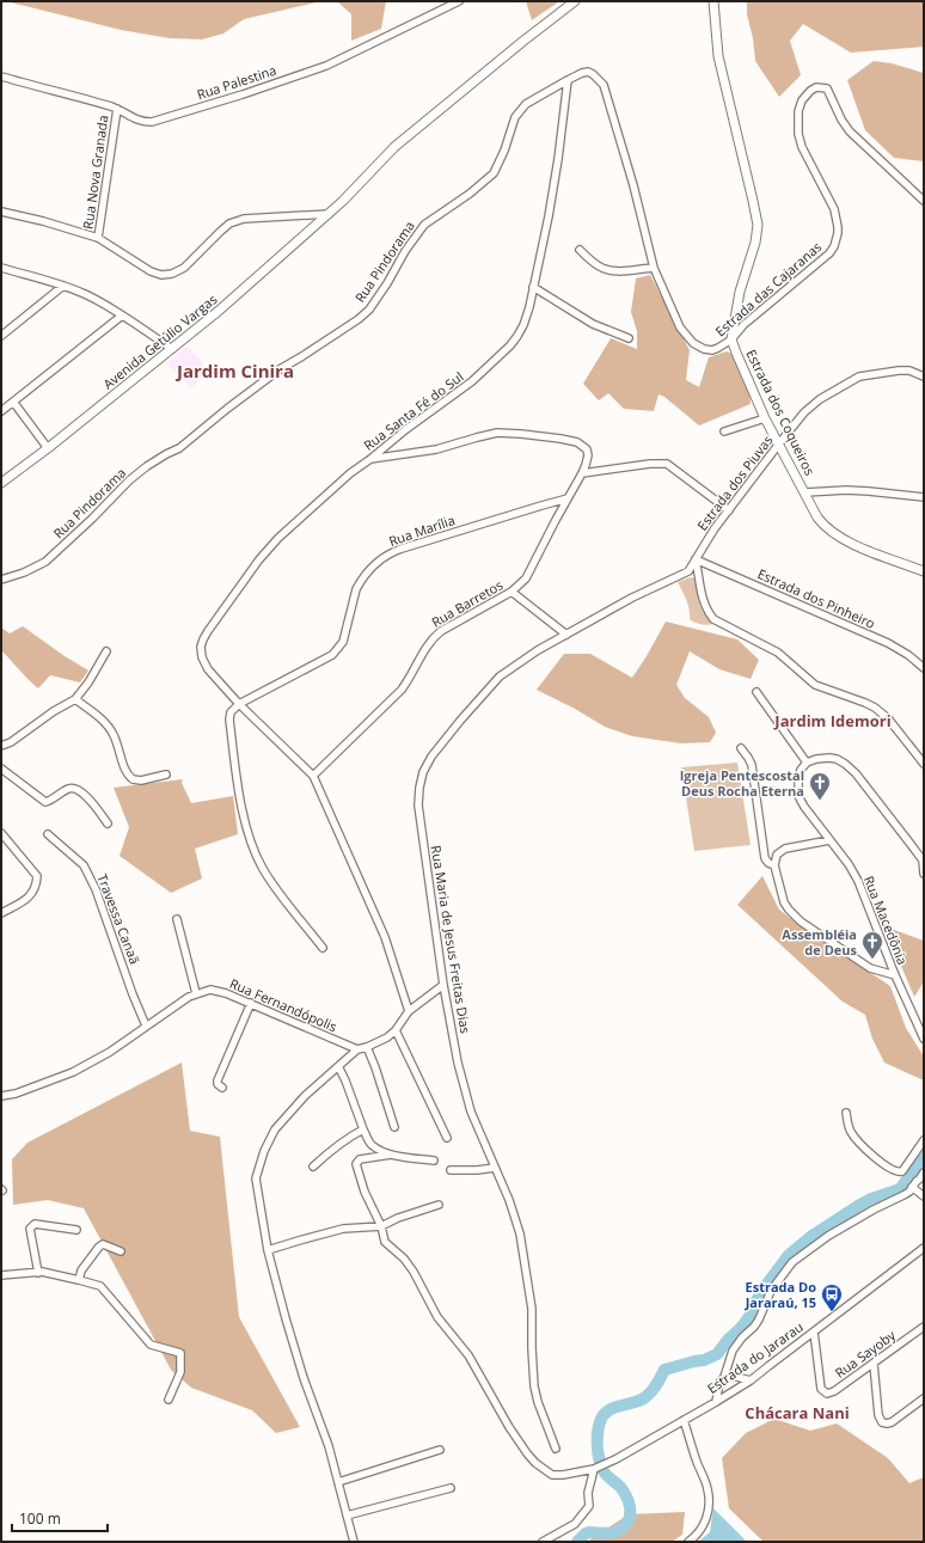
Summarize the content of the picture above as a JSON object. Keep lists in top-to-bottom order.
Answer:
{
  "streets": {
    "street": [
      "Rua Palestina",
      "Rua Nova Granada",
      "Rua Pindorama",
      "Estrada das Cajaranas",
      "Avenida Getúlio Vargas",
      "Rua Santa Fé do Sul",
      "Estrada dos Coqueiros",
      "Estrada dos Piuvas",
      "Rua Marília",
      "Estrada dos Pinheiro",
      "Rua Barretos",
      "Travessa Canaã",
      "Rua Macedônia",
      "Rua Maria de Jesus Freitas Dias",
      "Rua Fernandópolis",
      "Rua Sayoby",
      "Estrada do Jararau"
    ]
  },
  "crossings": [
    ["Rua Palestina", "Rua Nova Granada"],
    ["Rua Pindorama", "Estrada das Cajaranas"],
    ["Rua Pindorama", "Rua Santa Fé do Sul"],
    ["Estrada das Cajaranas", "Estrada dos Coqueiros"],
    ["Rua Santa Fé do Sul", "Rua Marília"],
    ["Rua Santa Fé do Sul", "Rua Barretos"],
    ["Estrada dos Coqueiros", "Estrada dos Piuvas"],
    ["Estrada dos Piuvas", "Estrada dos Pinheiro"],
    ["Estrada dos Piuvas", "Rua Maria de Jesus Freitas Dias"],
    ["Rua Marília", "Rua Barretos"],
    ["Estrada dos Pinheiro", "Rua Maria de Jesus Freitas Dias"],
    ["Travessa Canaã", "Rua Fernandópolis"],
    ["Rua Sayoby", "Estrada do Jararau"]
  ],
  "districts": ["Jardim Cinira", "Jardim Idemori", "Chácara Nani"],
  "places": {
    "church": ["Igreja Pentescostal Deus Rocha Eterna", "Assembléia de Deus"],
    "bus stop": ["Estrada Do Jararaú, 15"]
  },
  "scale_bar": "100 m"
}
